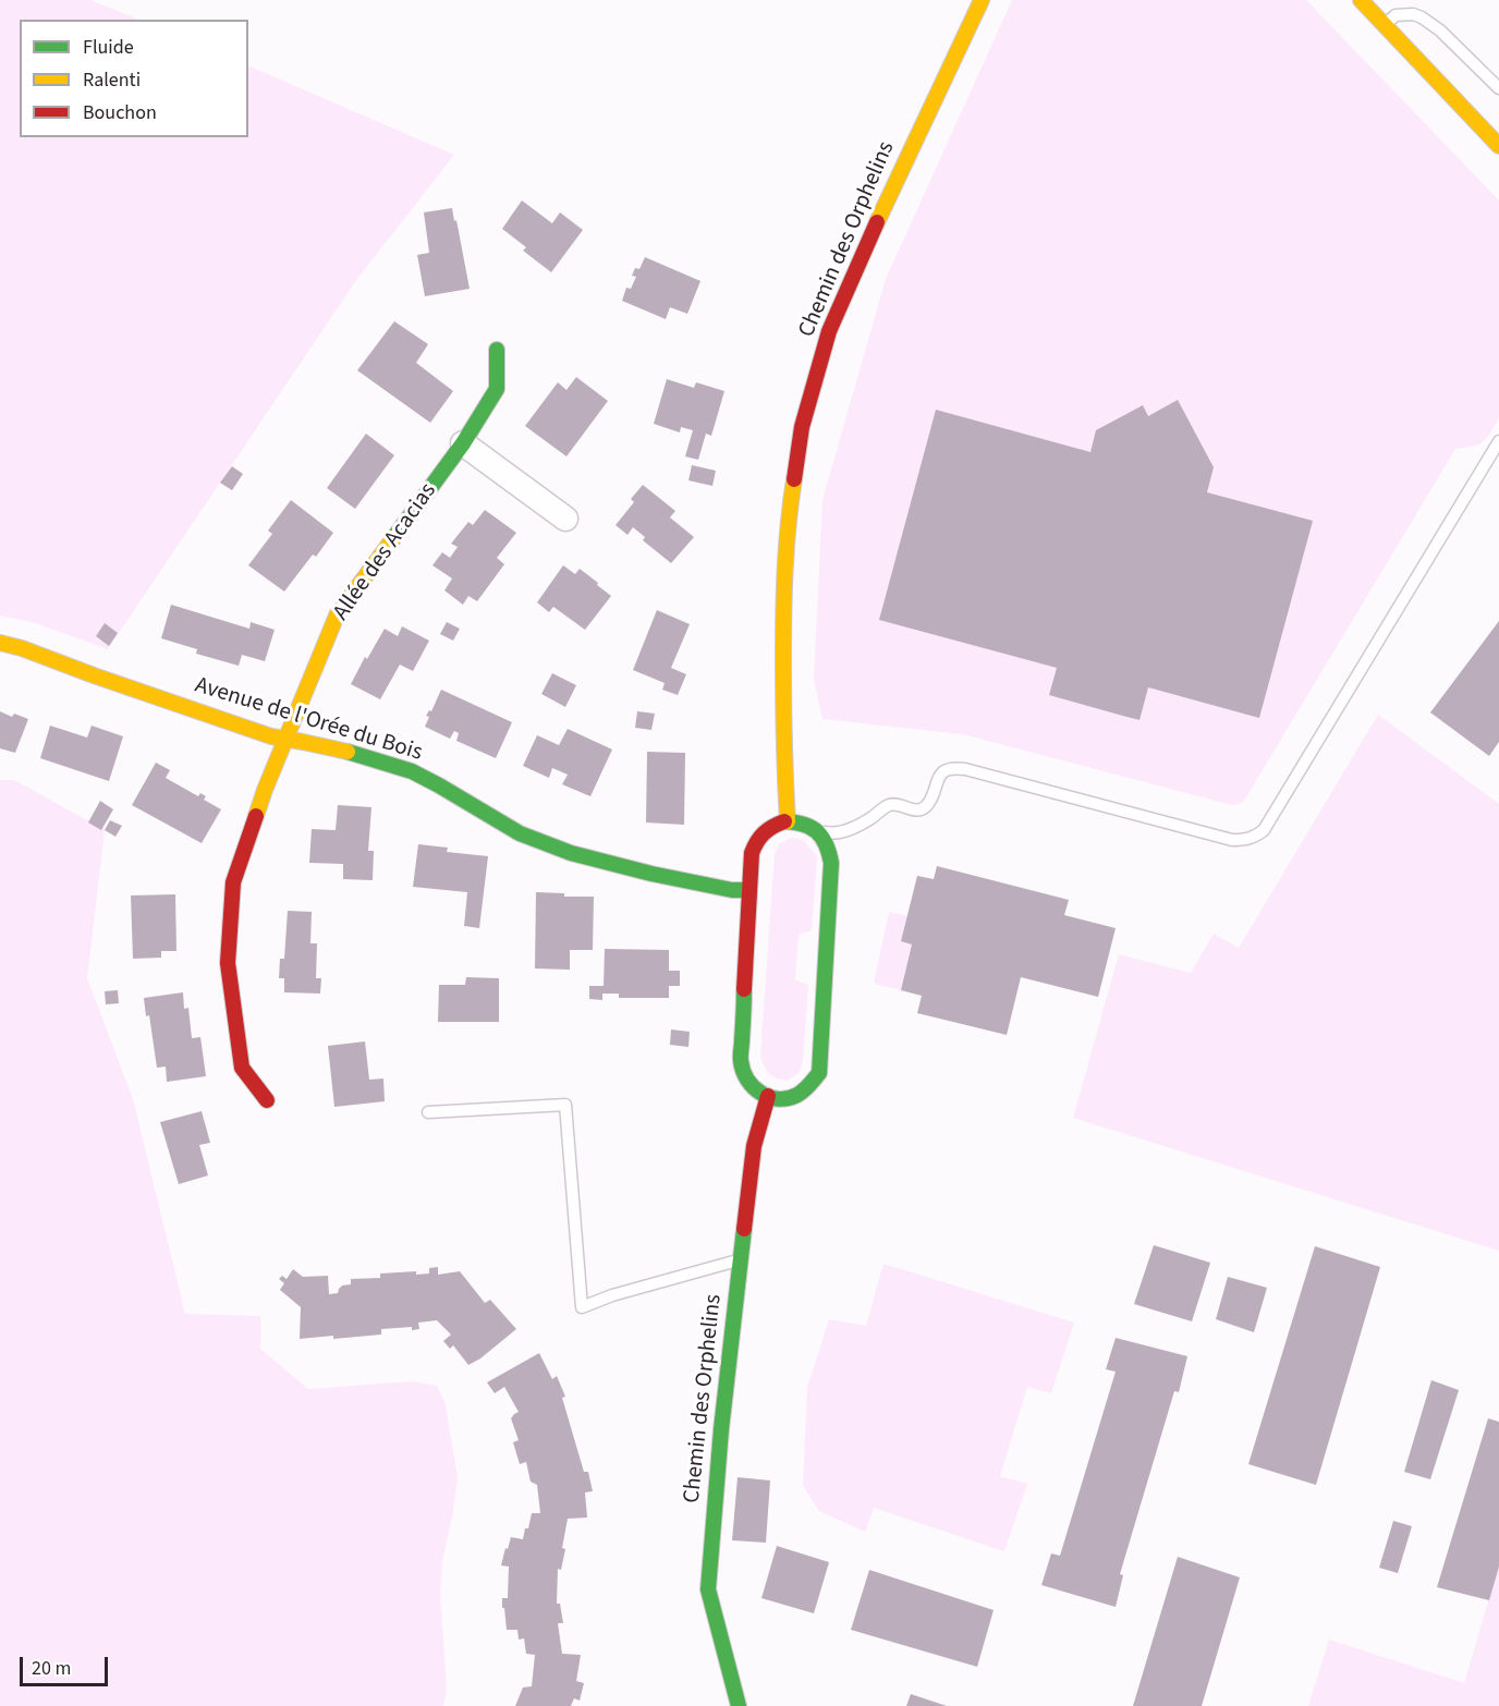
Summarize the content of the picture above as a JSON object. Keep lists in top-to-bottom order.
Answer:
{
  "streets": {
    "street": ["Chemin des Orphelins", "Allée des Acacias", "Avenue de l'Orée du Bois"]
  },
  "crossings": [
    ["Allée des Acacias", "Avenue de l'Orée du Bois"]
  ],
  "legend": ["Fluide", "Ralenti", "Bouchon"],
  "scale_bar": "20 m"
}
